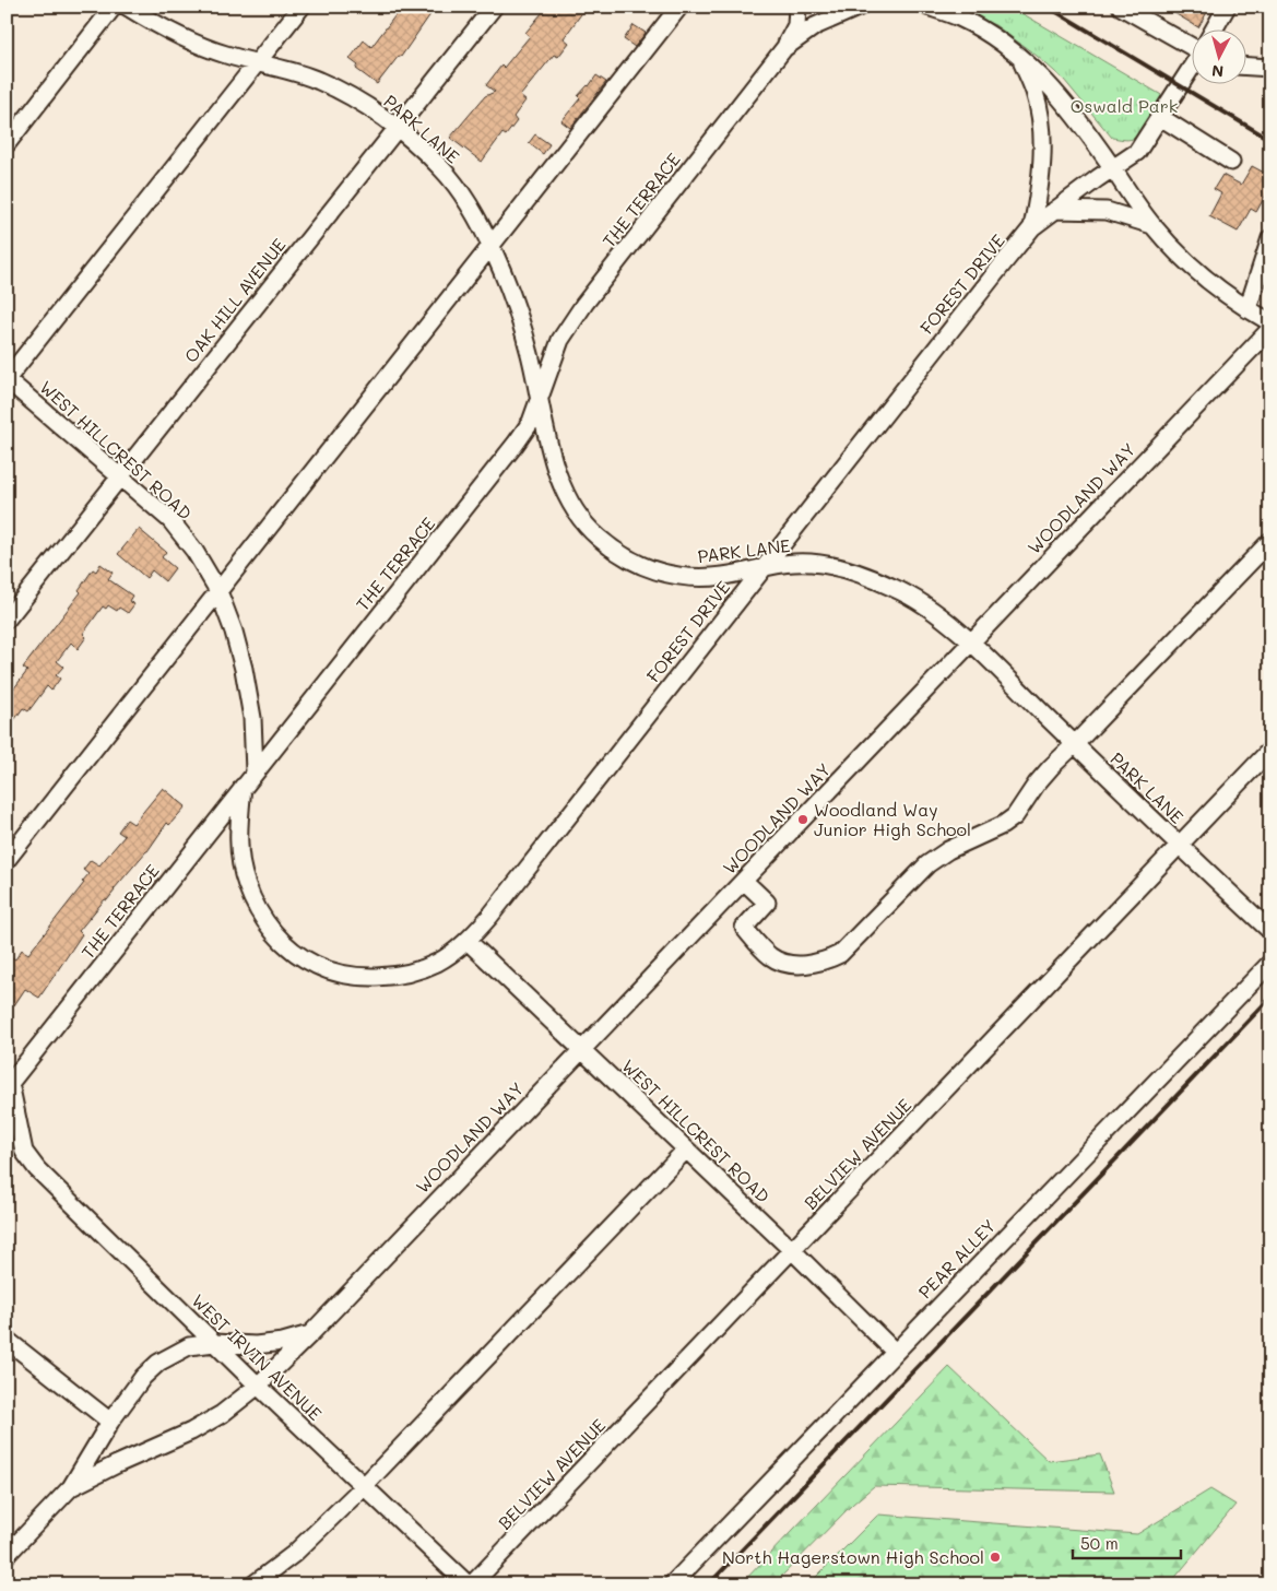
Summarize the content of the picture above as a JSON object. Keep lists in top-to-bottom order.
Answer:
{
  "streets": {
    "street": [
      "PARK LANE",
      "THE TERRACE",
      "FOREST DRIVE",
      "OAK HILL AVENUE",
      "WEST HILLCREST ROAD",
      "WOODLAND WAY",
      "BELVIEW AVENUE",
      "PEAR ALLEY",
      "WEST IRVIN AVENUE"
    ]
  },
  "crossings": [
    ["PARK LANE", "THE TERRACE"],
    ["PARK LANE", "FOREST DRIVE"],
    ["PARK LANE", "OAK HILL AVENUE"],
    ["PARK LANE", "WOODLAND WAY"],
    ["PARK LANE", "BELVIEW AVENUE"],
    ["THE TERRACE", "FOREST DRIVE"],
    ["THE TERRACE", "WEST HILLCREST ROAD"],
    ["THE TERRACE", "WEST IRVIN AVENUE"],
    ["FOREST DRIVE", "WEST HILLCREST ROAD"],
    ["OAK HILL AVENUE", "WEST HILLCREST ROAD"],
    ["WEST HILLCREST ROAD", "WOODLAND WAY"],
    ["WEST HILLCREST ROAD", "BELVIEW AVENUE"],
    ["WEST HILLCREST ROAD", "PEAR ALLEY"],
    ["WOODLAND WAY", "WEST IRVIN AVENUE"]
  ],
  "parks": ["Oswald Park"],
  "places": ["Woodland Way Junior High School", "North Hagerstown High School"],
  "scale_bar": "50 m",
  "north": "bottom"
}
